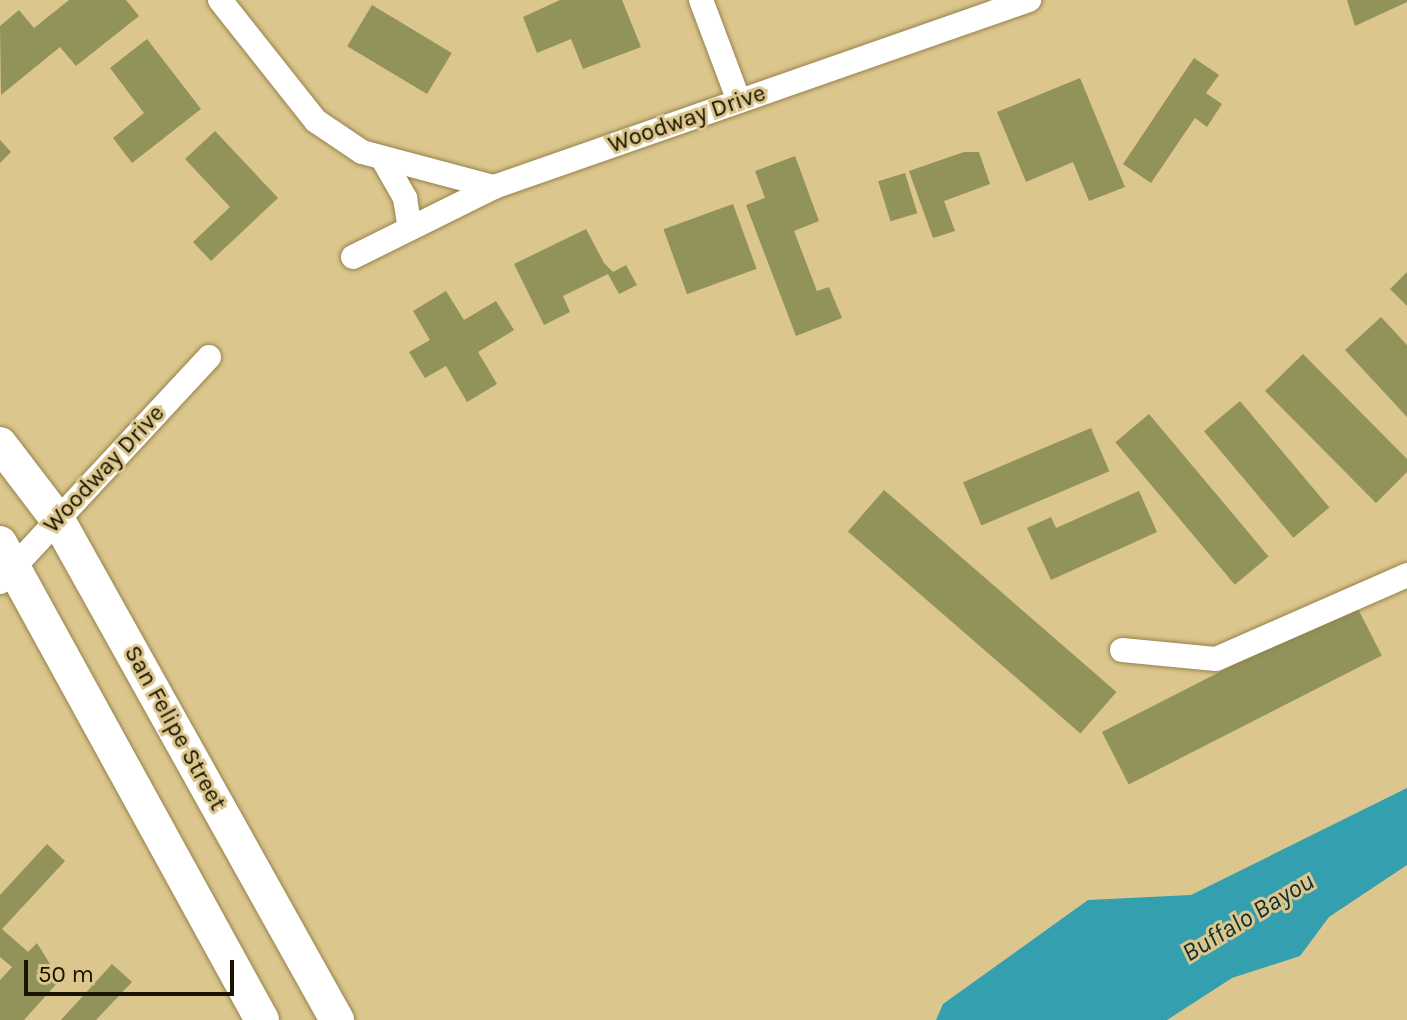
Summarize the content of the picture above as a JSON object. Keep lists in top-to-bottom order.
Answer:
{
  "streets": {
    "main road": ["San Felipe Street"],
    "street": ["Woodway Drive"]
  },
  "crossings": [
    ["Woodway Drive", "San Felipe Street"]
  ],
  "water": ["Buffalo Bayou"],
  "scale_bar": "50 m"
}
